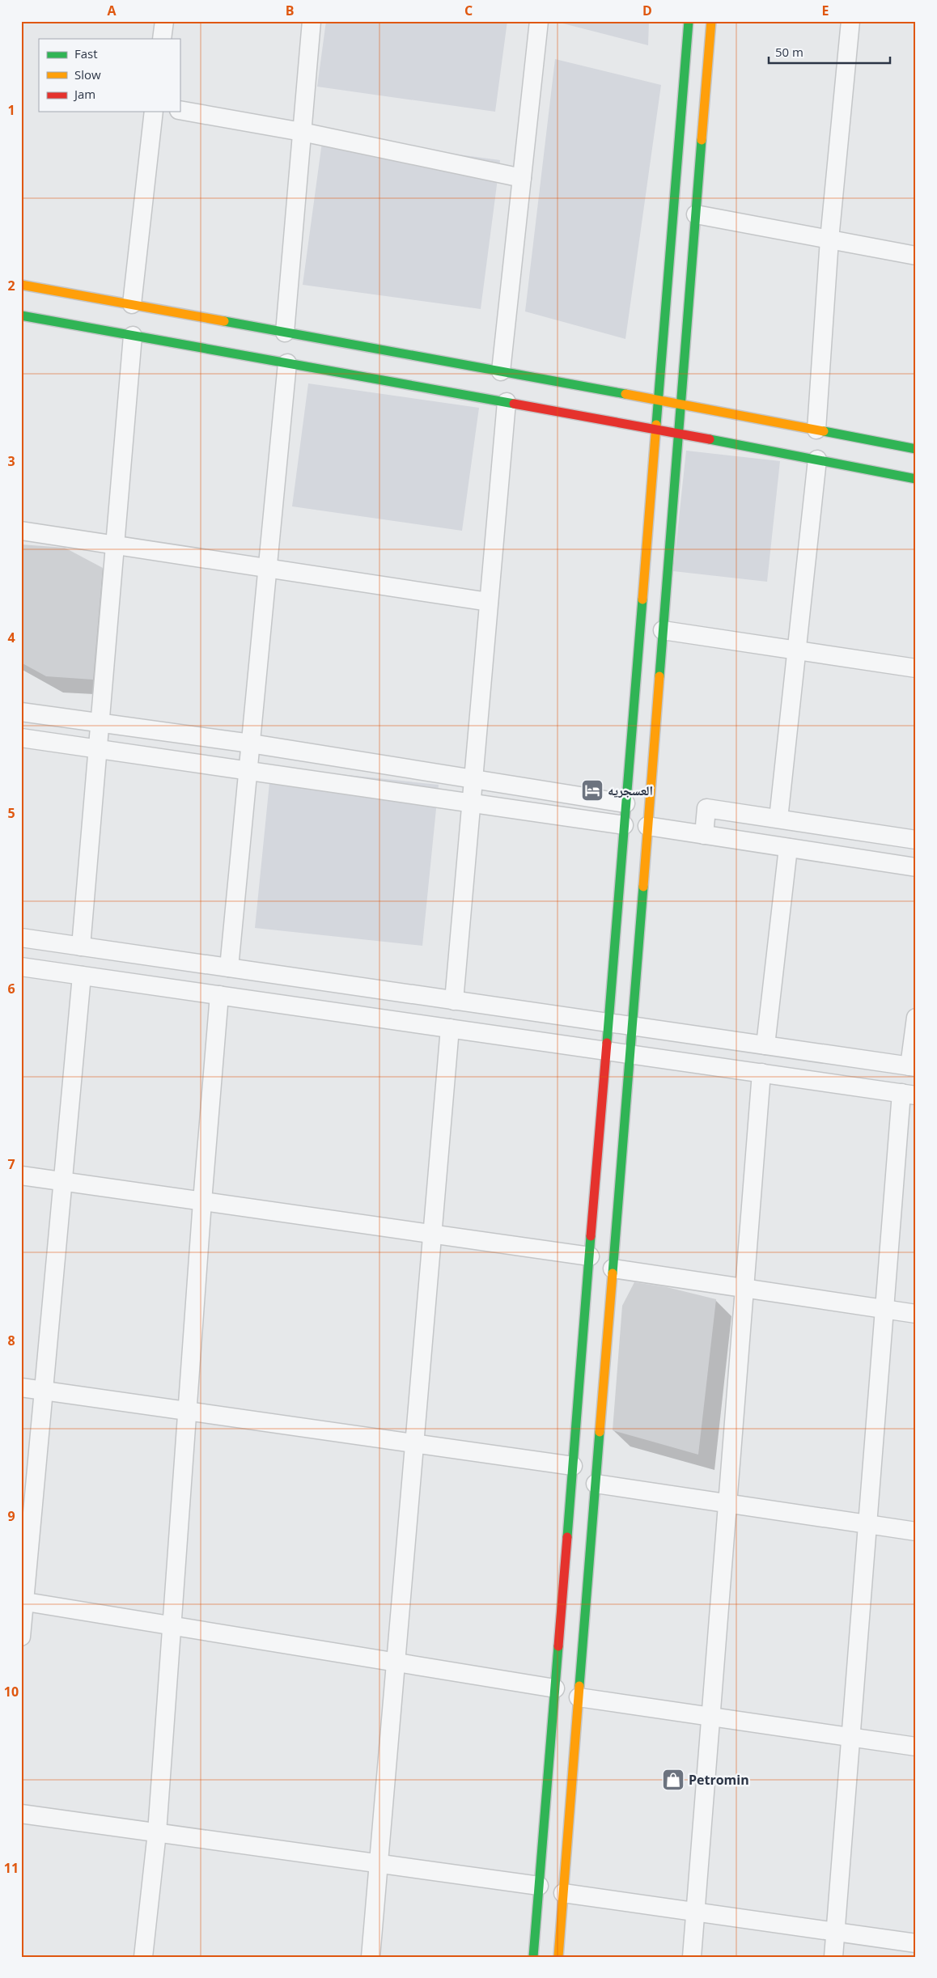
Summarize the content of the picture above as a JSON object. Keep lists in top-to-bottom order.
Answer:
{
  "places": {
    "hotel": ["العسجريه"],
    "shop": ["Petromin"]
  },
  "legend": ["Fast", "Slow", "Jam"],
  "scale_bar": "50 m",
  "grid": {
    "columns": [
      "A",
      "B",
      "C",
      "D",
      "E"
    ],
    "rows": [
      "1",
      "2",
      "3",
      "4",
      "5",
      "6",
      "7",
      "8",
      "9",
      "10",
      "11"
    ]
  }
}
